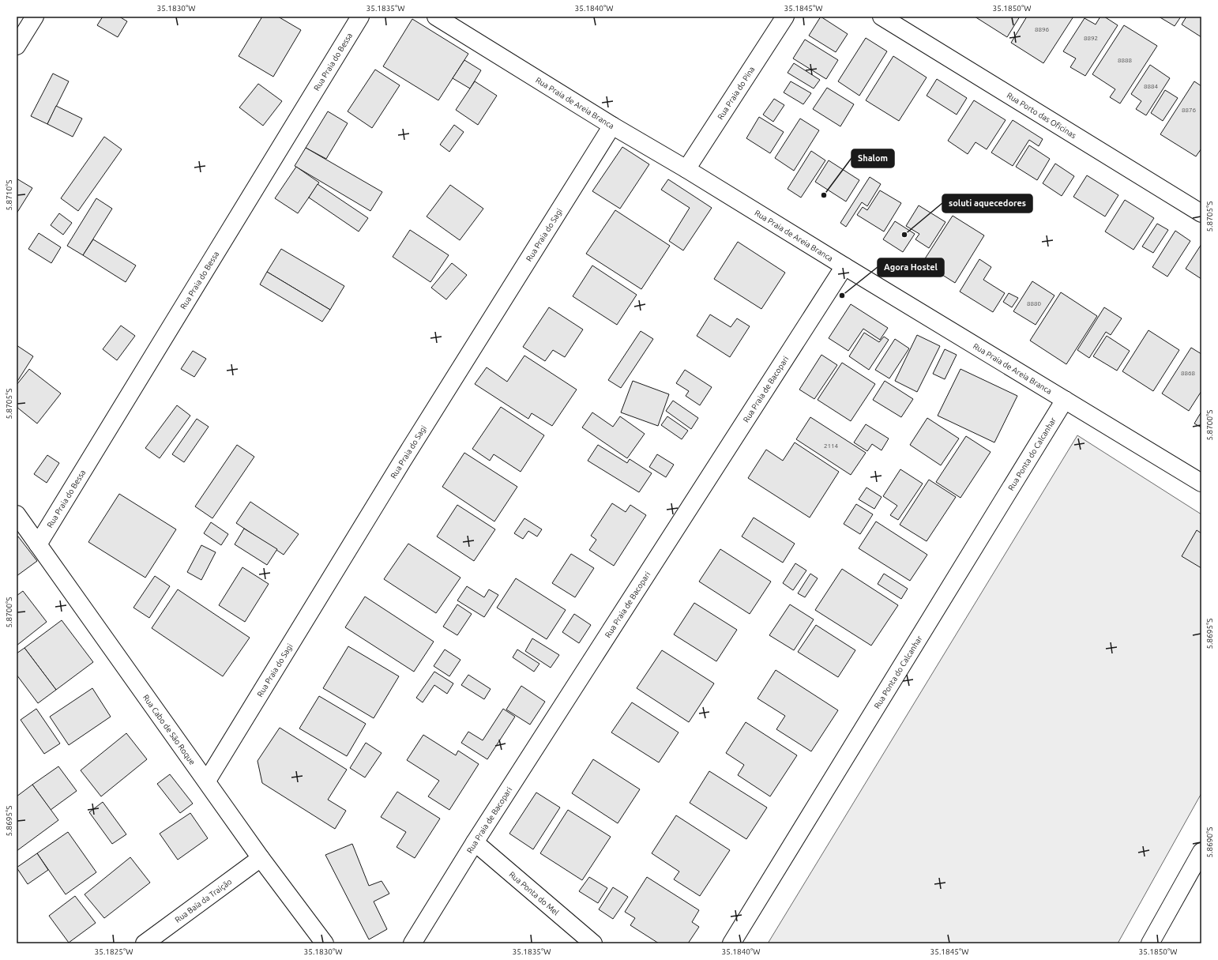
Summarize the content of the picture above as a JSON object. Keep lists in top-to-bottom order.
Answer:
{
  "streets": {
    "street": [
      "Rua Praia do Bessa",
      "Rua Praia do Pina",
      "Rua Praia de Areia Branca",
      "Rua Porto das Oficinas",
      "Rua Praia do Sagi",
      "Rua Praia de Bacopari",
      "Rua Ponta do Calcanhar",
      "Rua Cabo de São Roque",
      "Rua Ponta do Mel",
      "Rua Baía da Traição"
    ]
  },
  "crossings": [
    ["Rua Praia do Bessa", "Rua Cabo de São Roque"],
    ["Rua Praia do Pina", "Rua Praia de Areia Branca"],
    ["Rua Praia de Areia Branca", "Rua Praia do Sagi"],
    ["Rua Praia de Areia Branca", "Rua Praia de Bacopari"],
    ["Rua Praia de Areia Branca", "Rua Ponta do Calcanhar"],
    ["Rua Praia do Sagi", "Rua Cabo de São Roque"],
    ["Rua Praia de Bacopari", "Rua Ponta do Mel"],
    ["Rua Cabo de São Roque", "Rua Baía da Traição"]
  ],
  "places": ["Shalom", "soluti aquecedores", "Agora Hostel"],
  "house_numbers": [
    "8896",
    "8892",
    "8888",
    "8884",
    "8876",
    "8880",
    "8868",
    "2114"
  ],
  "coordinates": [
    "35.1830°W",
    "35.1835°W",
    "35.1840°W",
    "35.1845°W",
    "35.1850°W",
    "5.8710°S",
    "5.8705°S",
    "5.8700°S",
    "5.8695°S",
    "5.8690°S",
    "35.1825°W"
  ]
}
